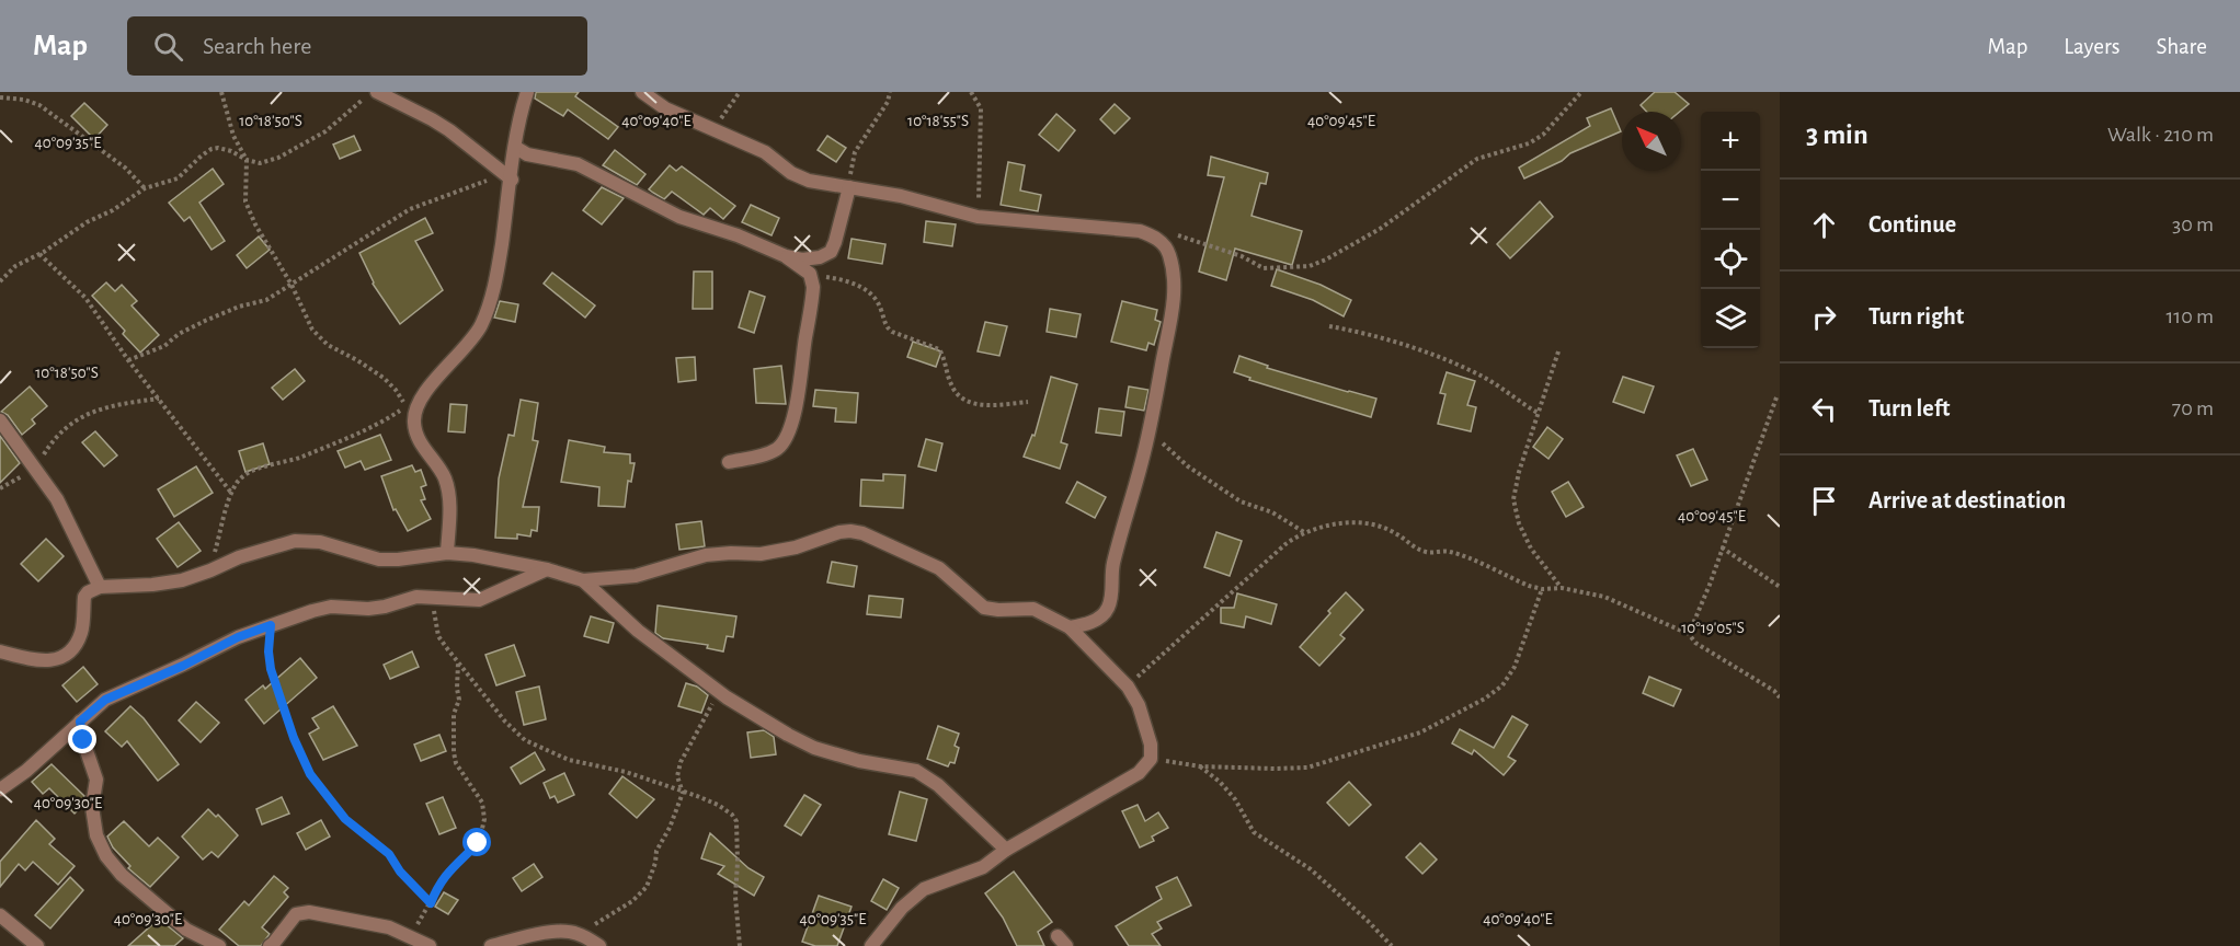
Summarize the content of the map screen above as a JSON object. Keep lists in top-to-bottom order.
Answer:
{
  "north": "top left",
  "page": {
    "header": "Map",
    "search": "Search here",
    "nav": ["Map", "Layers", "Share"],
    "heading": ["3 min", "Walk · 210 m"],
    "map_buttons": ["+", "−"],
    "list": [
      ["Continue", "30 m"],
      ["Turn right", "110 m"],
      ["Turn left", "70 m"],
      "Arrive at destination"
    ]
  },
  "coordinates": [
    "40°09'40\"E",
    "40°09'45\"E",
    "10°18'50\"S",
    "10°18'55\"S",
    "40°09'35\"E",
    "10°19'05\"S",
    "40°09'30\"E"
  ]
}
